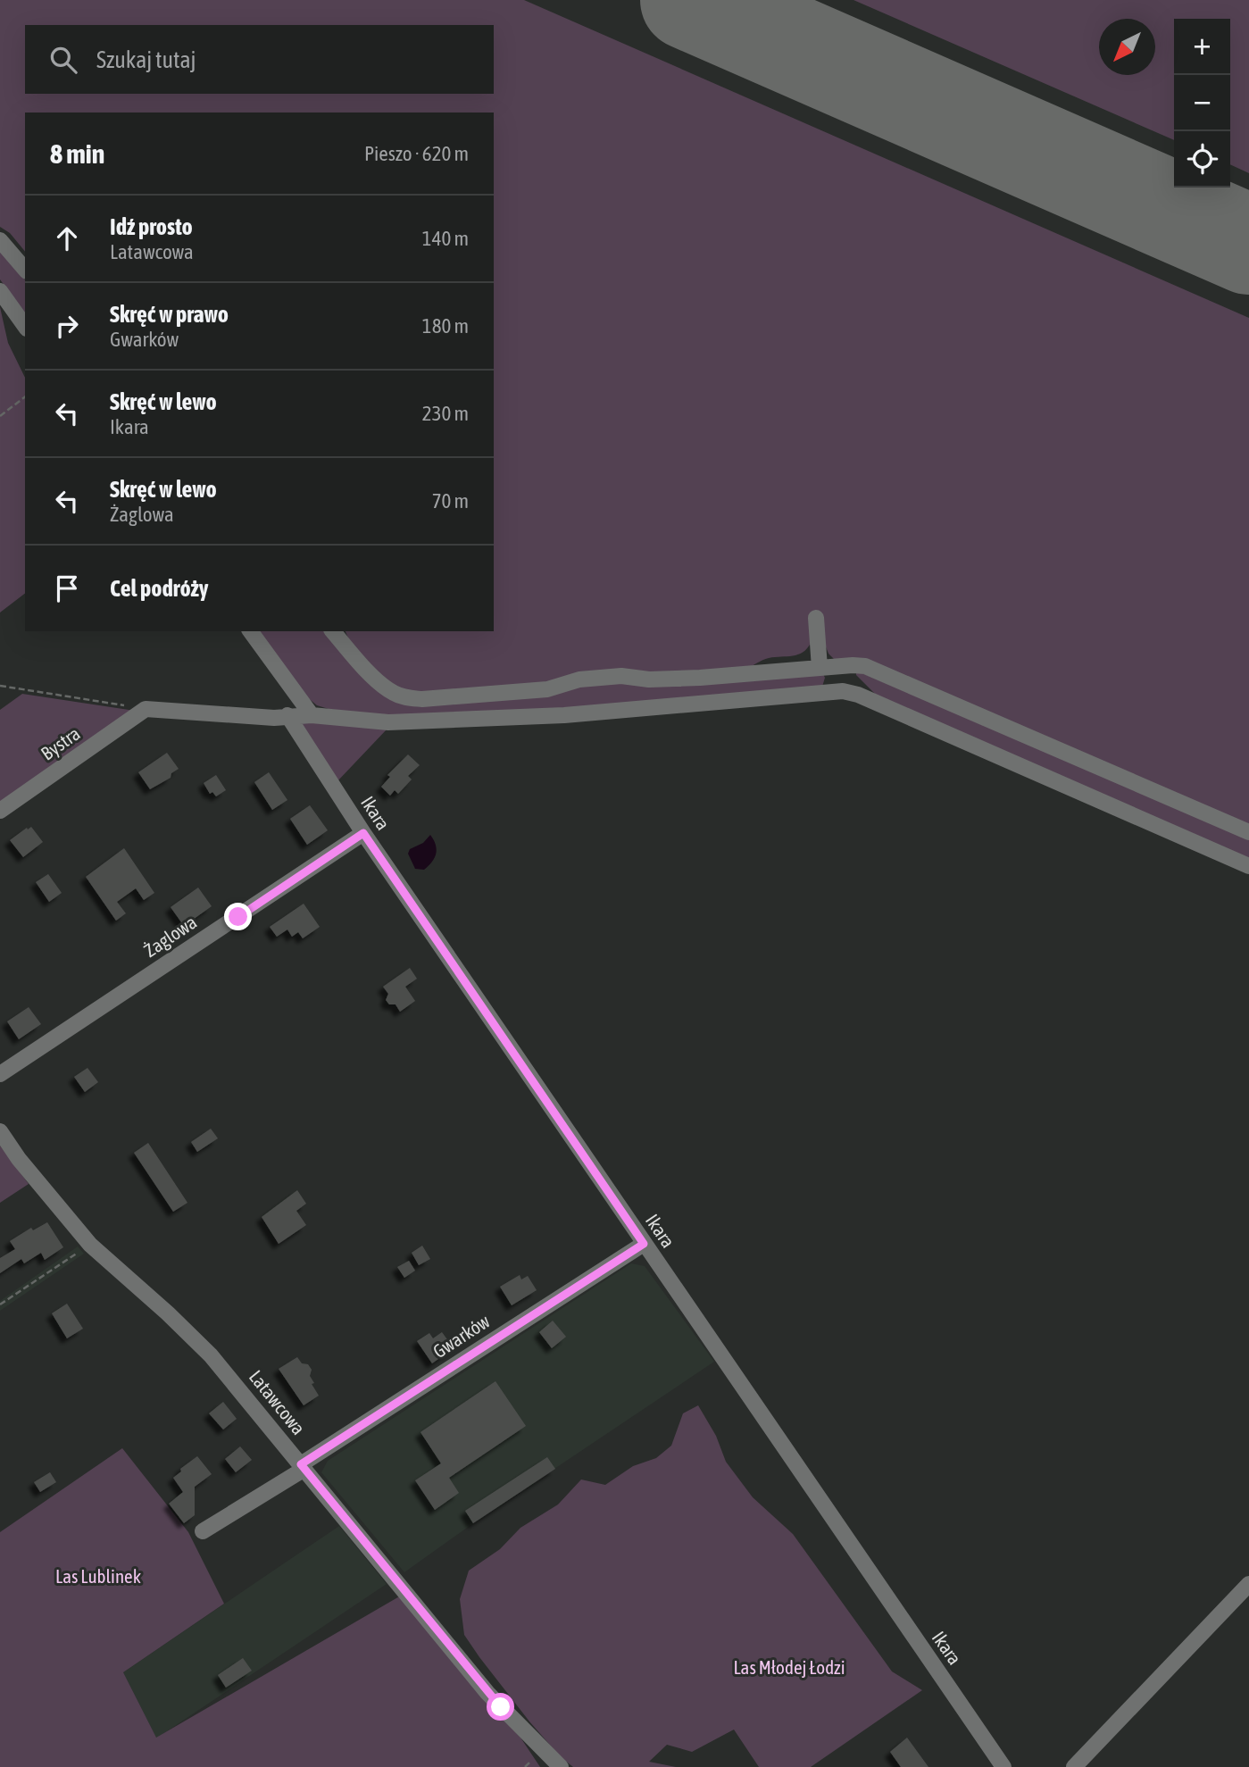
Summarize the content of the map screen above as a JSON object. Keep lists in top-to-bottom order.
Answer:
{
  "streets": {
    "street": [
      "Bystra",
      "Ikara",
      "Żaglowa",
      "Gwarków",
      "Latawcowa"
    ]
  },
  "crossings": [
    ["Ikara", "Żaglowa"],
    ["Ikara", "Gwarków"],
    ["Gwarków", "Latawcowa"]
  ],
  "parks": ["Las Lublinek", "Las Młodej Łodzi"],
  "north": "bottom left",
  "page": {
    "map_buttons": ["+", "−"],
    "search": "Szukaj tutaj",
    "heading": ["8 min", "Pieszo · 620 m"],
    "list": [
      ["Idź prosto", "Latawcowa", "140 m"],
      ["Skręć w prawo", "Gwarków", "180 m"],
      ["Skręć w lewo", "Ikara", "230 m"],
      ["Skręć w lewo", "Żaglowa", "70 m"],
      "Cel podróży"
    ]
  }
}
